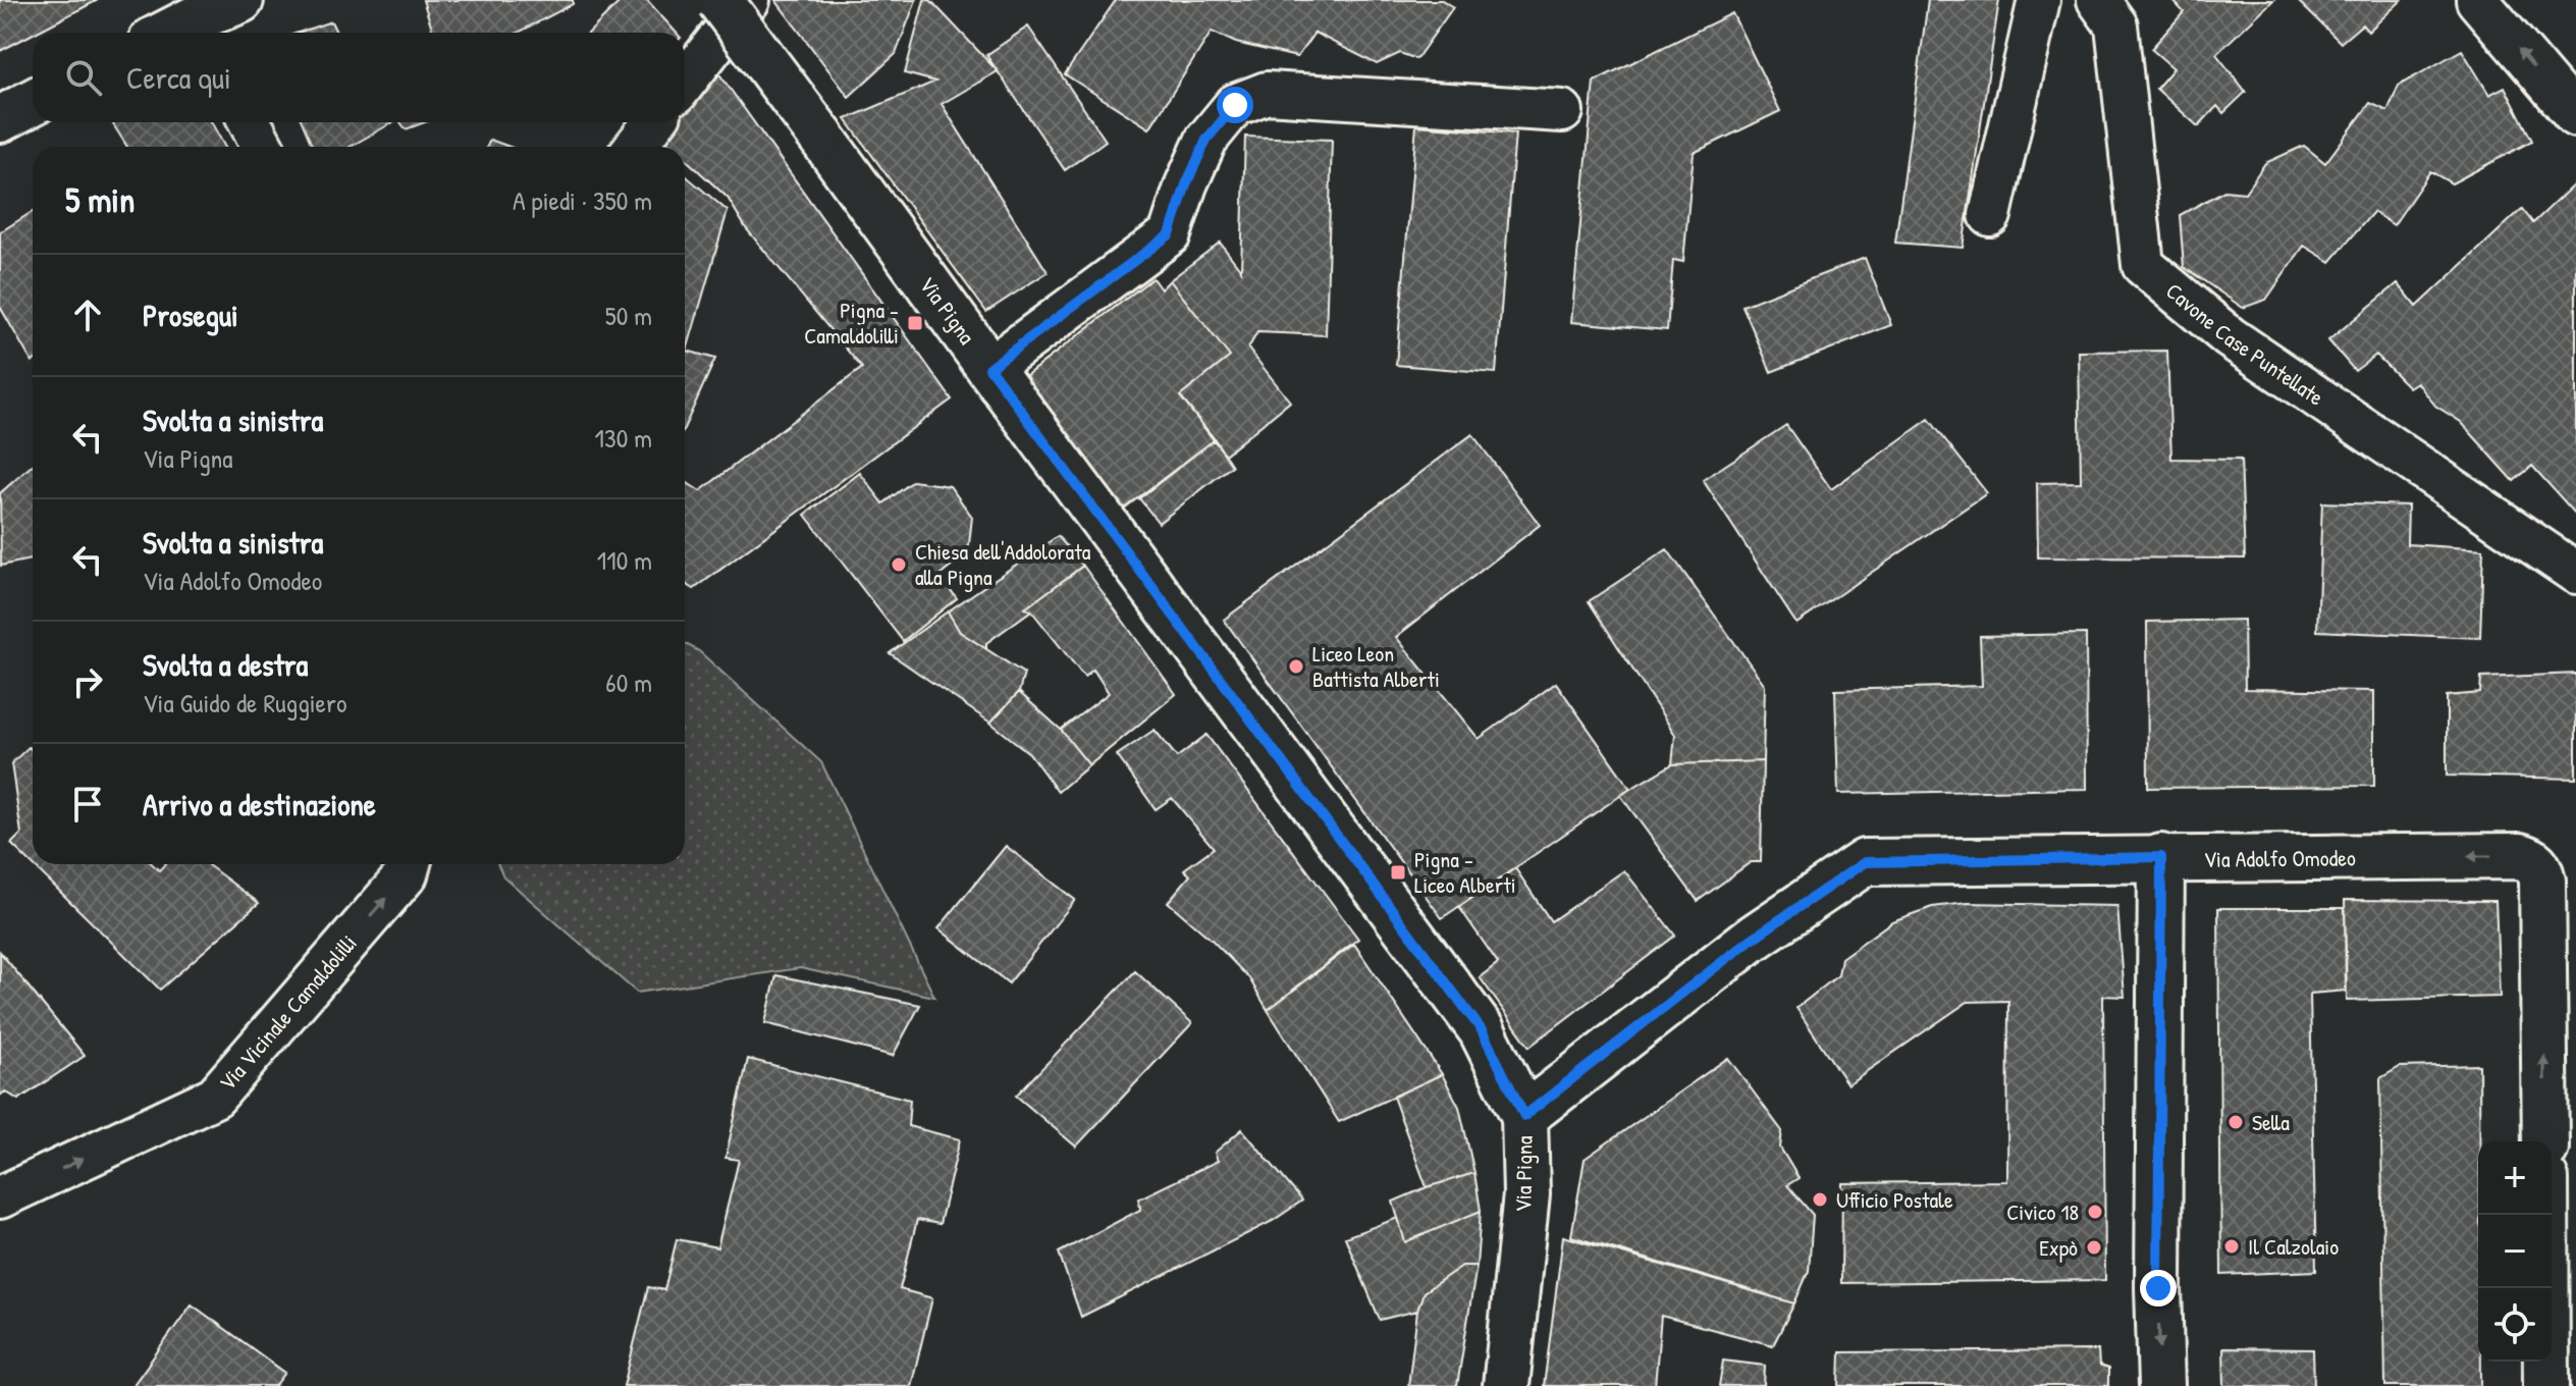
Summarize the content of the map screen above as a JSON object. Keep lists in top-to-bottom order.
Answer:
{
  "streets": {
    "street": [
      "Via Pigna",
      "Cavone Case Puntellate",
      "Via Adolfo Omodeo",
      "Via Vicinale Camaldolilli"
    ]
  },
  "crossings": [
    ["Via Pigna", "Via Adolfo Omodeo"]
  ],
  "one_way": ["Via Vicinale Camaldolilli"],
  "places": {
    "transit": ["Pigna - Camaldolilli", "Pigna - Liceo Alberti"],
    "other": [
      "Chiesa dell'Addolorata alla Pigna",
      "Liceo Leon Battista Alberti",
      "Sella",
      "Ufficio Postale",
      "Civico 18",
      "Il Calzolaio",
      "Expò"
    ]
  },
  "page": {
    "search": "Cerca qui",
    "heading": ["5 min", "A piedi · 350 m"],
    "list": [
      ["Prosegui", "50 m"],
      ["Svolta a sinistra", "Via Pigna", "130 m"],
      ["Svolta a sinistra", "Via Adolfo Omodeo", "110 m"],
      ["Svolta a destra", "Via Guido de Ruggiero", "60 m"],
      "Arrivo a destinazione"
    ],
    "map_buttons": ["+", "−"]
  }
}
